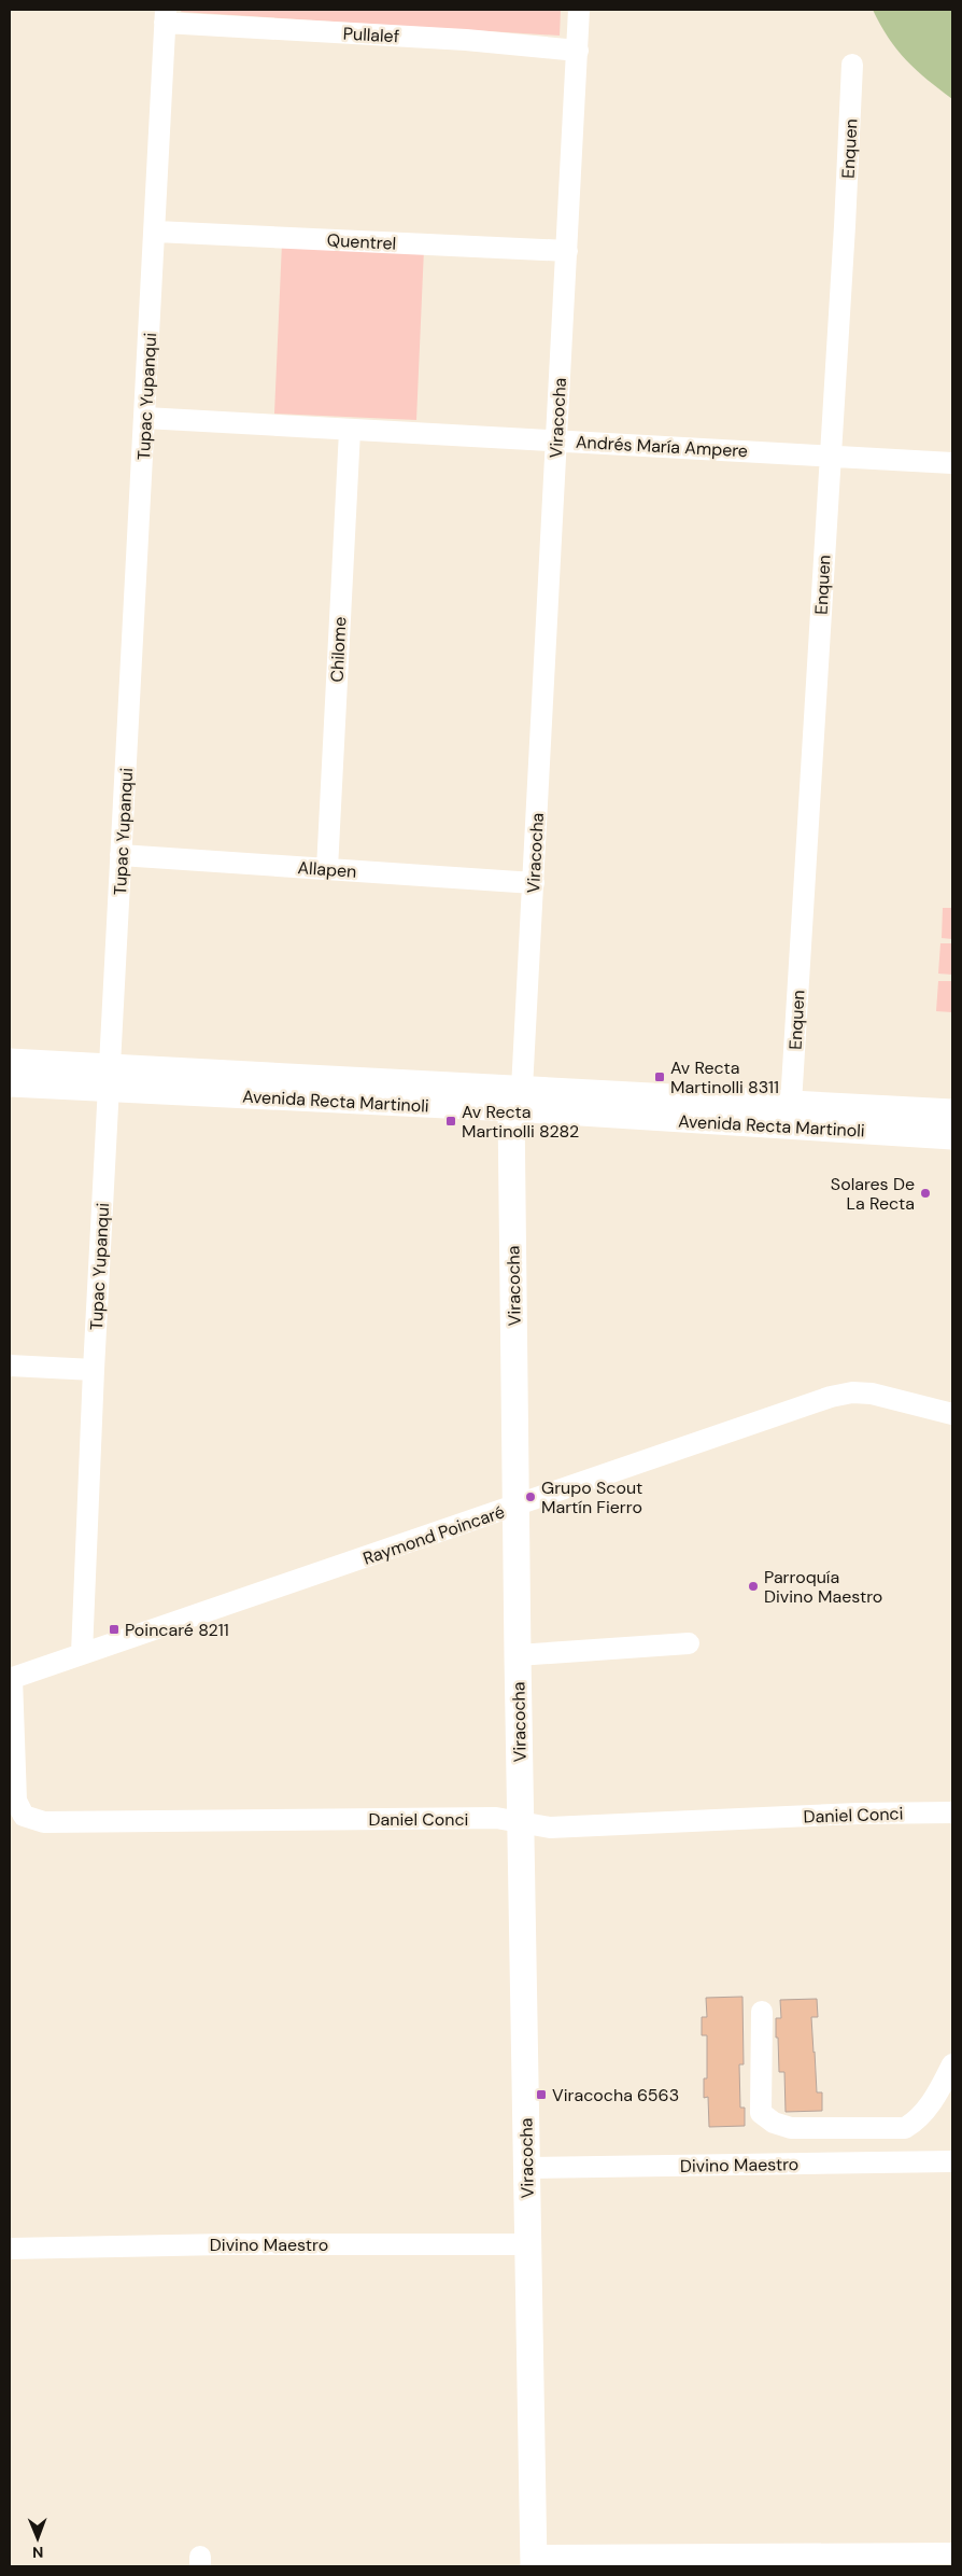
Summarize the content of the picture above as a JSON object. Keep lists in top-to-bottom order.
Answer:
{
  "streets": {
    "main road": ["Viracocha", "Avenida Recta Martinoli"],
    "street": [
      "Pullalef",
      "Enquen",
      "Quentrel",
      "Tupac Yupanqui",
      "Andrés María Ampere",
      "Chilome",
      "Allapen",
      "Raymond Poincaré",
      "Daniel Conci",
      "Divino Maestro"
    ]
  },
  "crossings": [
    ["Pullalef", "Tupac Yupanqui"],
    ["Pullalef", "Viracocha"],
    ["Enquen", "Andrés María Ampere"],
    ["Enquen", "Avenida Recta Martinoli"],
    ["Quentrel", "Tupac Yupanqui"],
    ["Quentrel", "Viracocha"],
    ["Tupac Yupanqui", "Andrés María Ampere"],
    ["Tupac Yupanqui", "Allapen"],
    ["Tupac Yupanqui", "Avenida Recta Martinoli"],
    ["Tupac Yupanqui", "Raymond Poincaré"],
    ["Viracocha", "Andrés María Ampere"],
    ["Viracocha", "Allapen"],
    ["Viracocha", "Avenida Recta Martinoli"],
    ["Viracocha", "Raymond Poincaré"],
    ["Viracocha", "Daniel Conci"],
    ["Viracocha", "Divino Maestro"],
    ["Andrés María Ampere", "Chilome"],
    ["Chilome", "Allapen"],
    ["Raymond Poincaré", "Daniel Conci"]
  ],
  "places": {
    "transit": [
      "Av Recta Martinolli 8311",
      "Av Recta Martinolli 8282",
      "Poincaré 8211",
      "Viracocha 6563"
    ],
    "other": ["Solares De La Recta", "Grupo Scout Martín Fierro", "Parroquía Divino Maestro"]
  },
  "north": "bottom"
}
